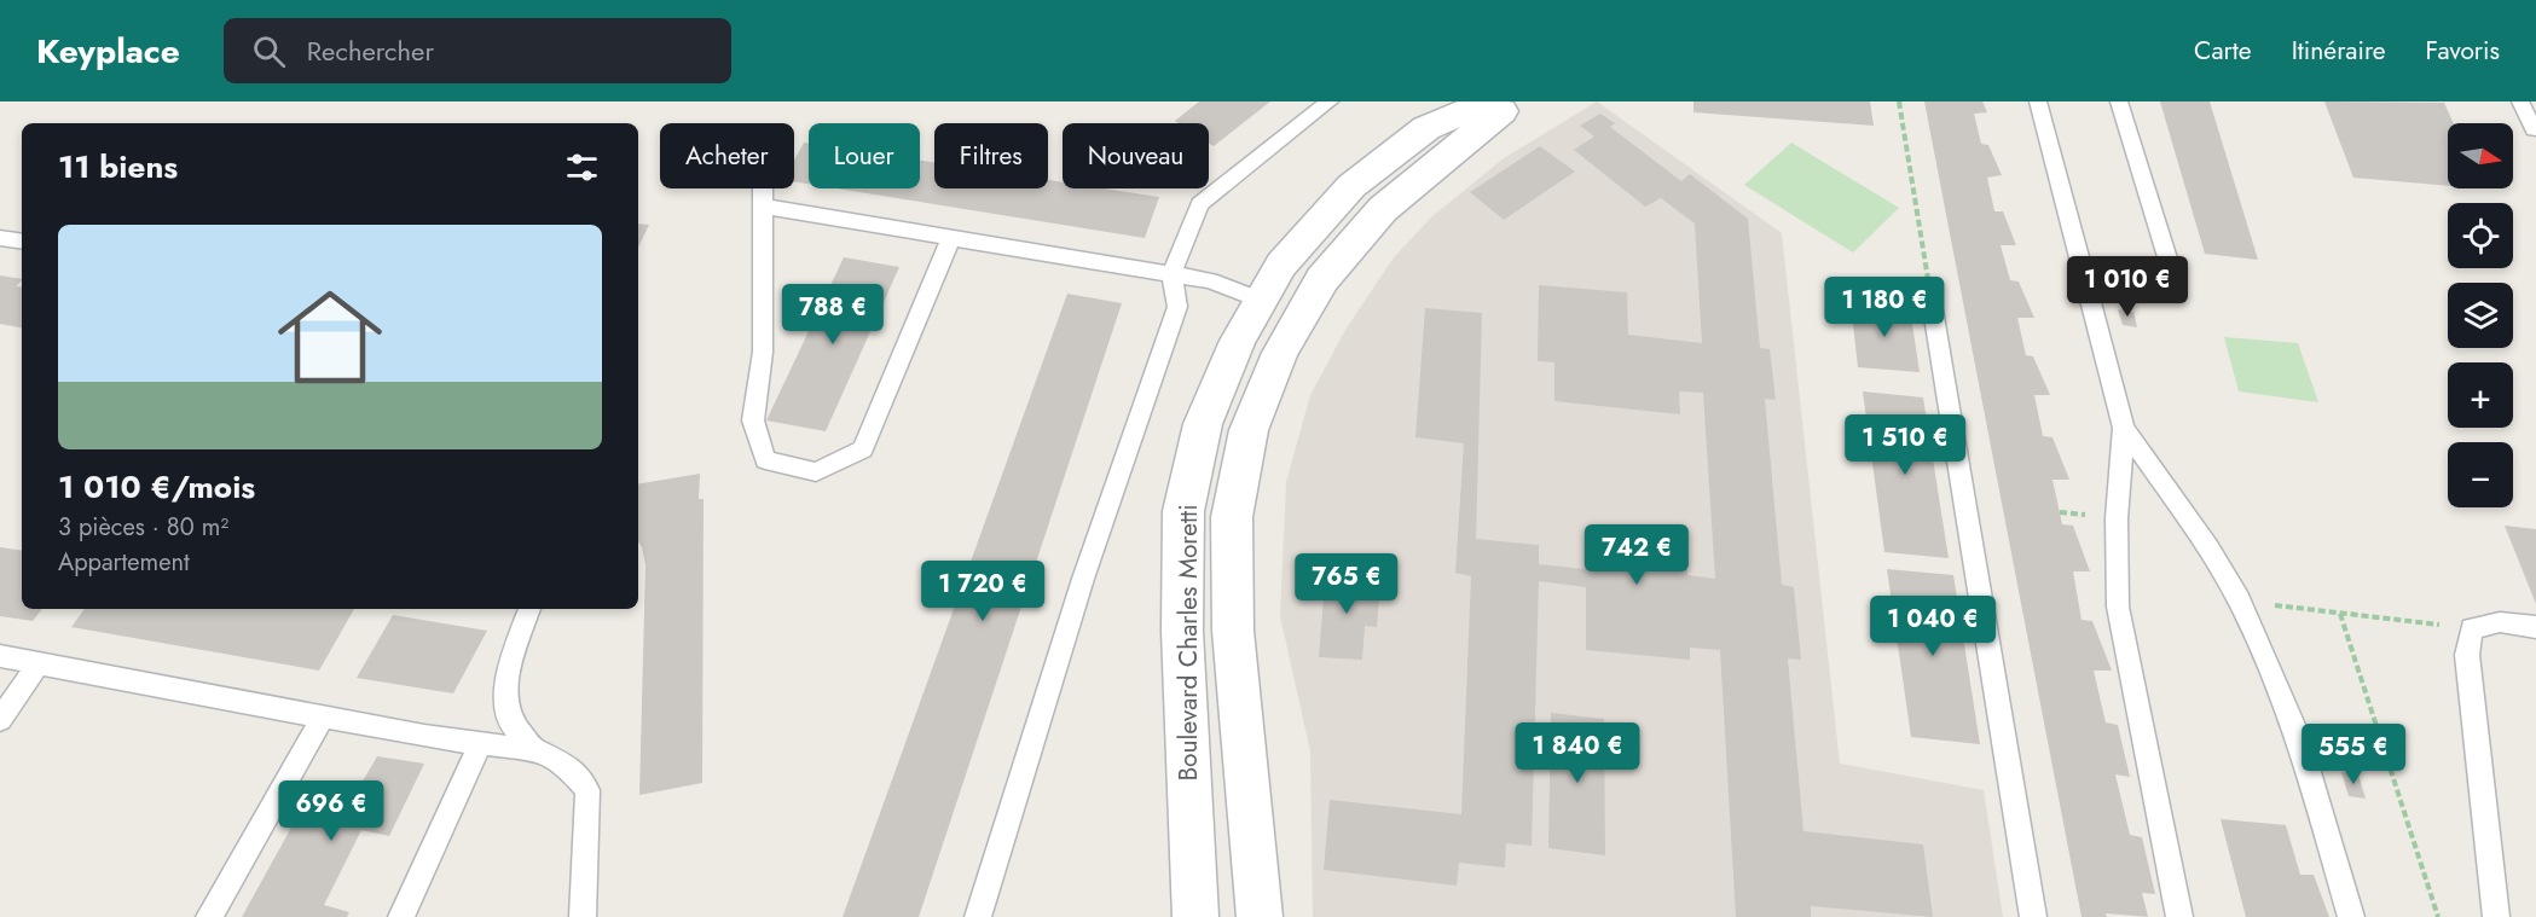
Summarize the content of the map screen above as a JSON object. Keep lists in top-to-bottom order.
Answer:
{
  "streets": {
    "street": ["Boulevard Charles Moretti"]
  },
  "north": "right",
  "page": {
    "header": "Keyplace",
    "search": "Rechercher",
    "nav": ["Carte", "Itinéraire", "Favoris"],
    "map_buttons": ["+", "−"],
    "chip": [
      "Acheter",
      "Louer",
      "Filtres",
      "Nouveau"
    ],
    "heading": "11 biens",
    "list": [
      {
        "name": "1 010 €/mois",
        "note": "3 pièces · 80 m² · Appartement"
      }
    ],
    "price": [
      "1 010 €",
      "1 180 €",
      "788 €",
      "1 510 €",
      "742 €",
      "765 €",
      "1 720 €",
      "1 040 €",
      "1 840 €",
      "555 €",
      "696 €"
    ]
  }
}
